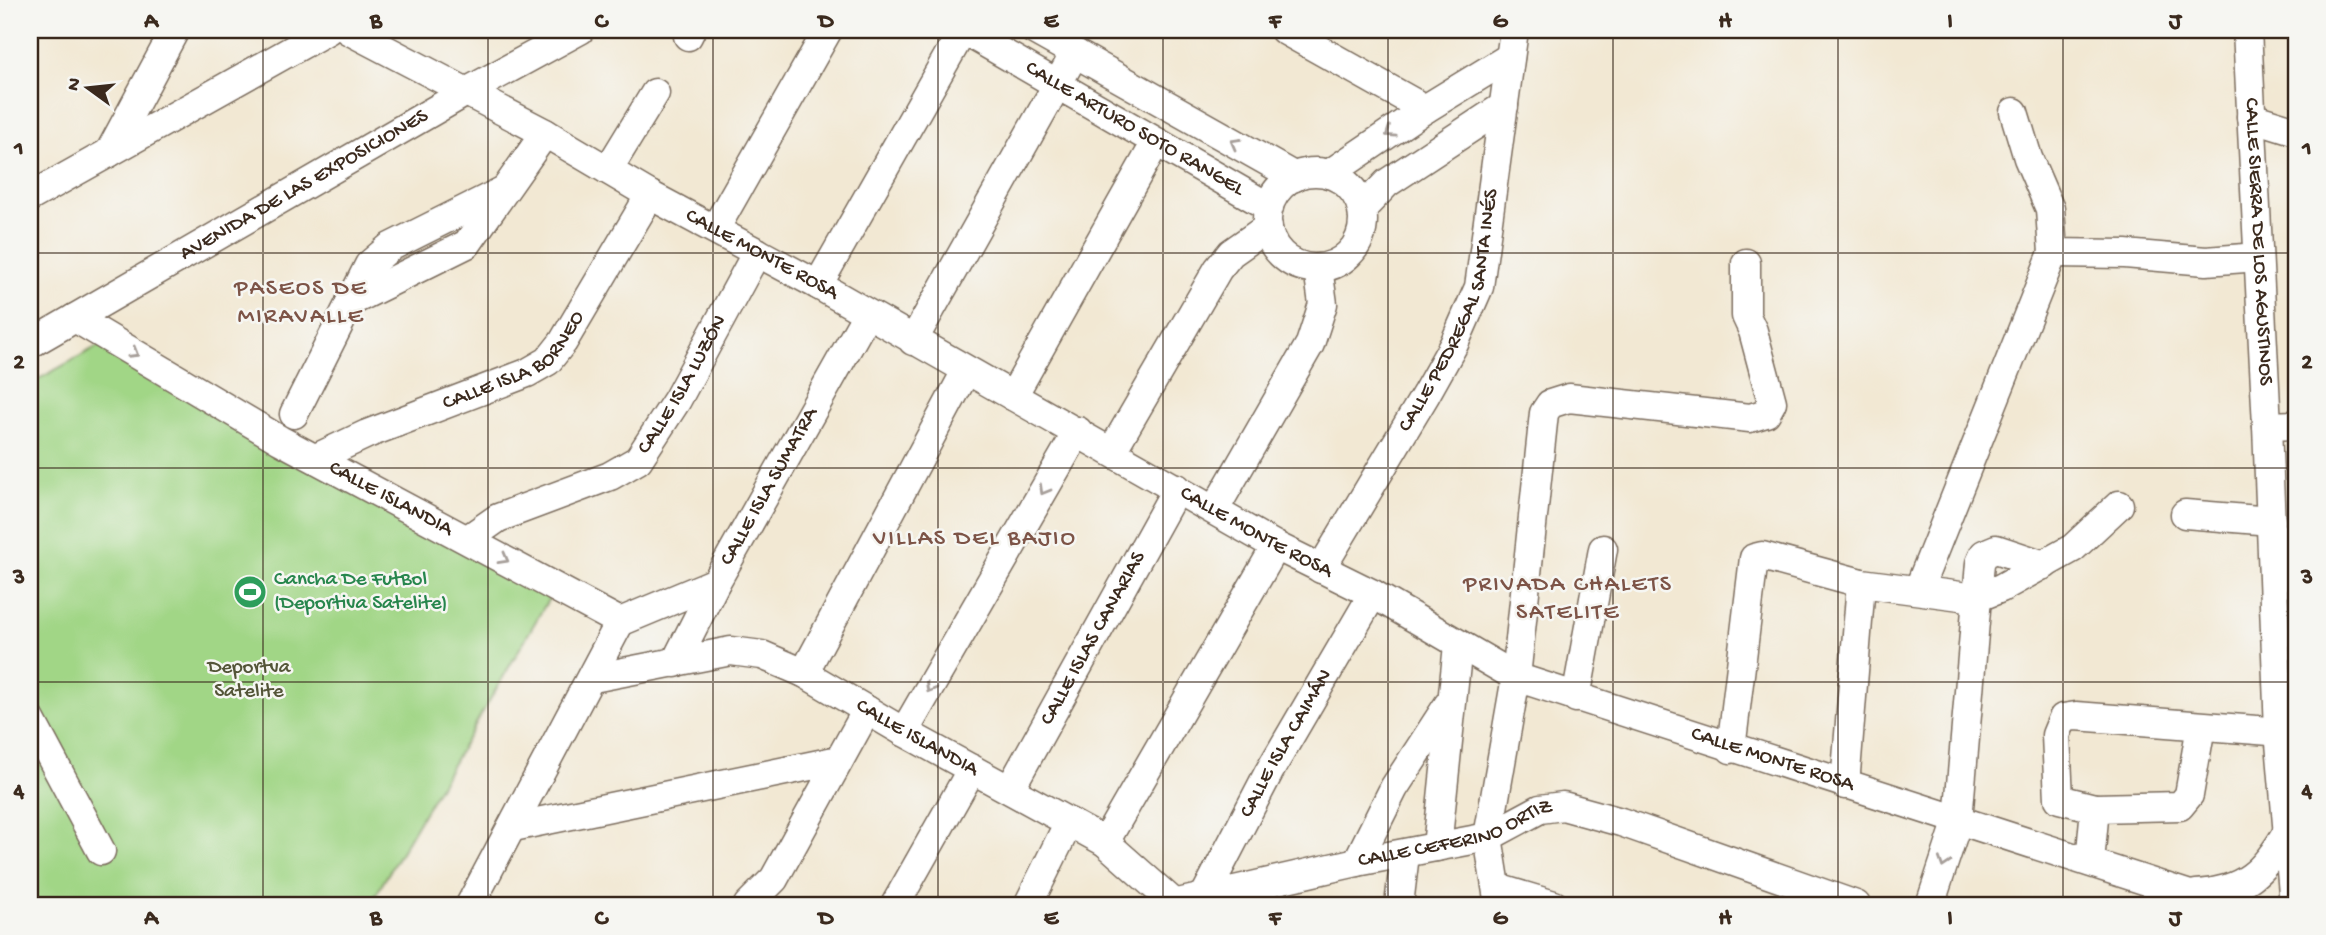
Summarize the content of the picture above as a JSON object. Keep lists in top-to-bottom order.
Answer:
{
  "streets": {
    "street": [
      "CALLE ARTURO SOTO RANGEL",
      "AVENIDA DE LAS EXPOSICIONES",
      "CALLE SIERRA DE LOS AGUSTINOS",
      "CALLE MONTE ROSA",
      "CALLE PEDREGAL SANTA INÉS",
      "CALLE ISLA BORNEO",
      "CALLE ISLA LUZÓN",
      "CALLE ISLA SUMATRA",
      "CALLE ISLANDIA",
      "CALLE ISLAS CANARIAS",
      "CALLE ISLA CAIMÁN",
      "CALLE CEFERINO ORTIZ"
    ]
  },
  "crossings": [
    ["AVENIDA DE LAS EXPOSICIONES", "CALLE MONTE ROSA"],
    ["AVENIDA DE LAS EXPOSICIONES", "CALLE ISLANDIA"],
    ["CALLE MONTE ROSA", "CALLE PEDREGAL SANTA INÉS"],
    ["CALLE MONTE ROSA", "CALLE ISLA BORNEO"],
    ["CALLE MONTE ROSA", "CALLE ISLA LUZÓN"],
    ["CALLE MONTE ROSA", "CALLE ISLA SUMATRA"],
    ["CALLE MONTE ROSA", "CALLE ISLAS CANARIAS"],
    ["CALLE MONTE ROSA", "CALLE ISLA CAIMÁN"],
    ["CALLE ISLA BORNEO", "CALLE ISLANDIA"],
    ["CALLE ISLA LUZÓN", "CALLE ISLANDIA"],
    ["CALLE ISLA SUMATRA", "CALLE ISLANDIA"],
    ["CALLE ISLANDIA", "CALLE ISLAS CANARIAS"],
    ["CALLE ISLANDIA", "CALLE CEFERINO ORTIZ"],
    ["CALLE ISLA CAIMÁN", "CALLE CEFERINO ORTIZ"]
  ],
  "one_way": ["CALLE ISLANDIA"],
  "districts": ["PASEOS DE MIRAVALLE", "VILLAS DEL BAJIO", "PRIVADA CHALETS SATELITE"],
  "parks": ["Deportva Satelite"],
  "places": {
    "sports": ["Cancha De FutBol (Deportiva Satelite)"]
  },
  "north": "left",
  "grid": {
    "columns": [
      "A",
      "B",
      "C",
      "D",
      "E",
      "F",
      "G",
      "H",
      "I",
      "J"
    ],
    "rows": [
      "1",
      "2",
      "3",
      "4"
    ]
  }
}
